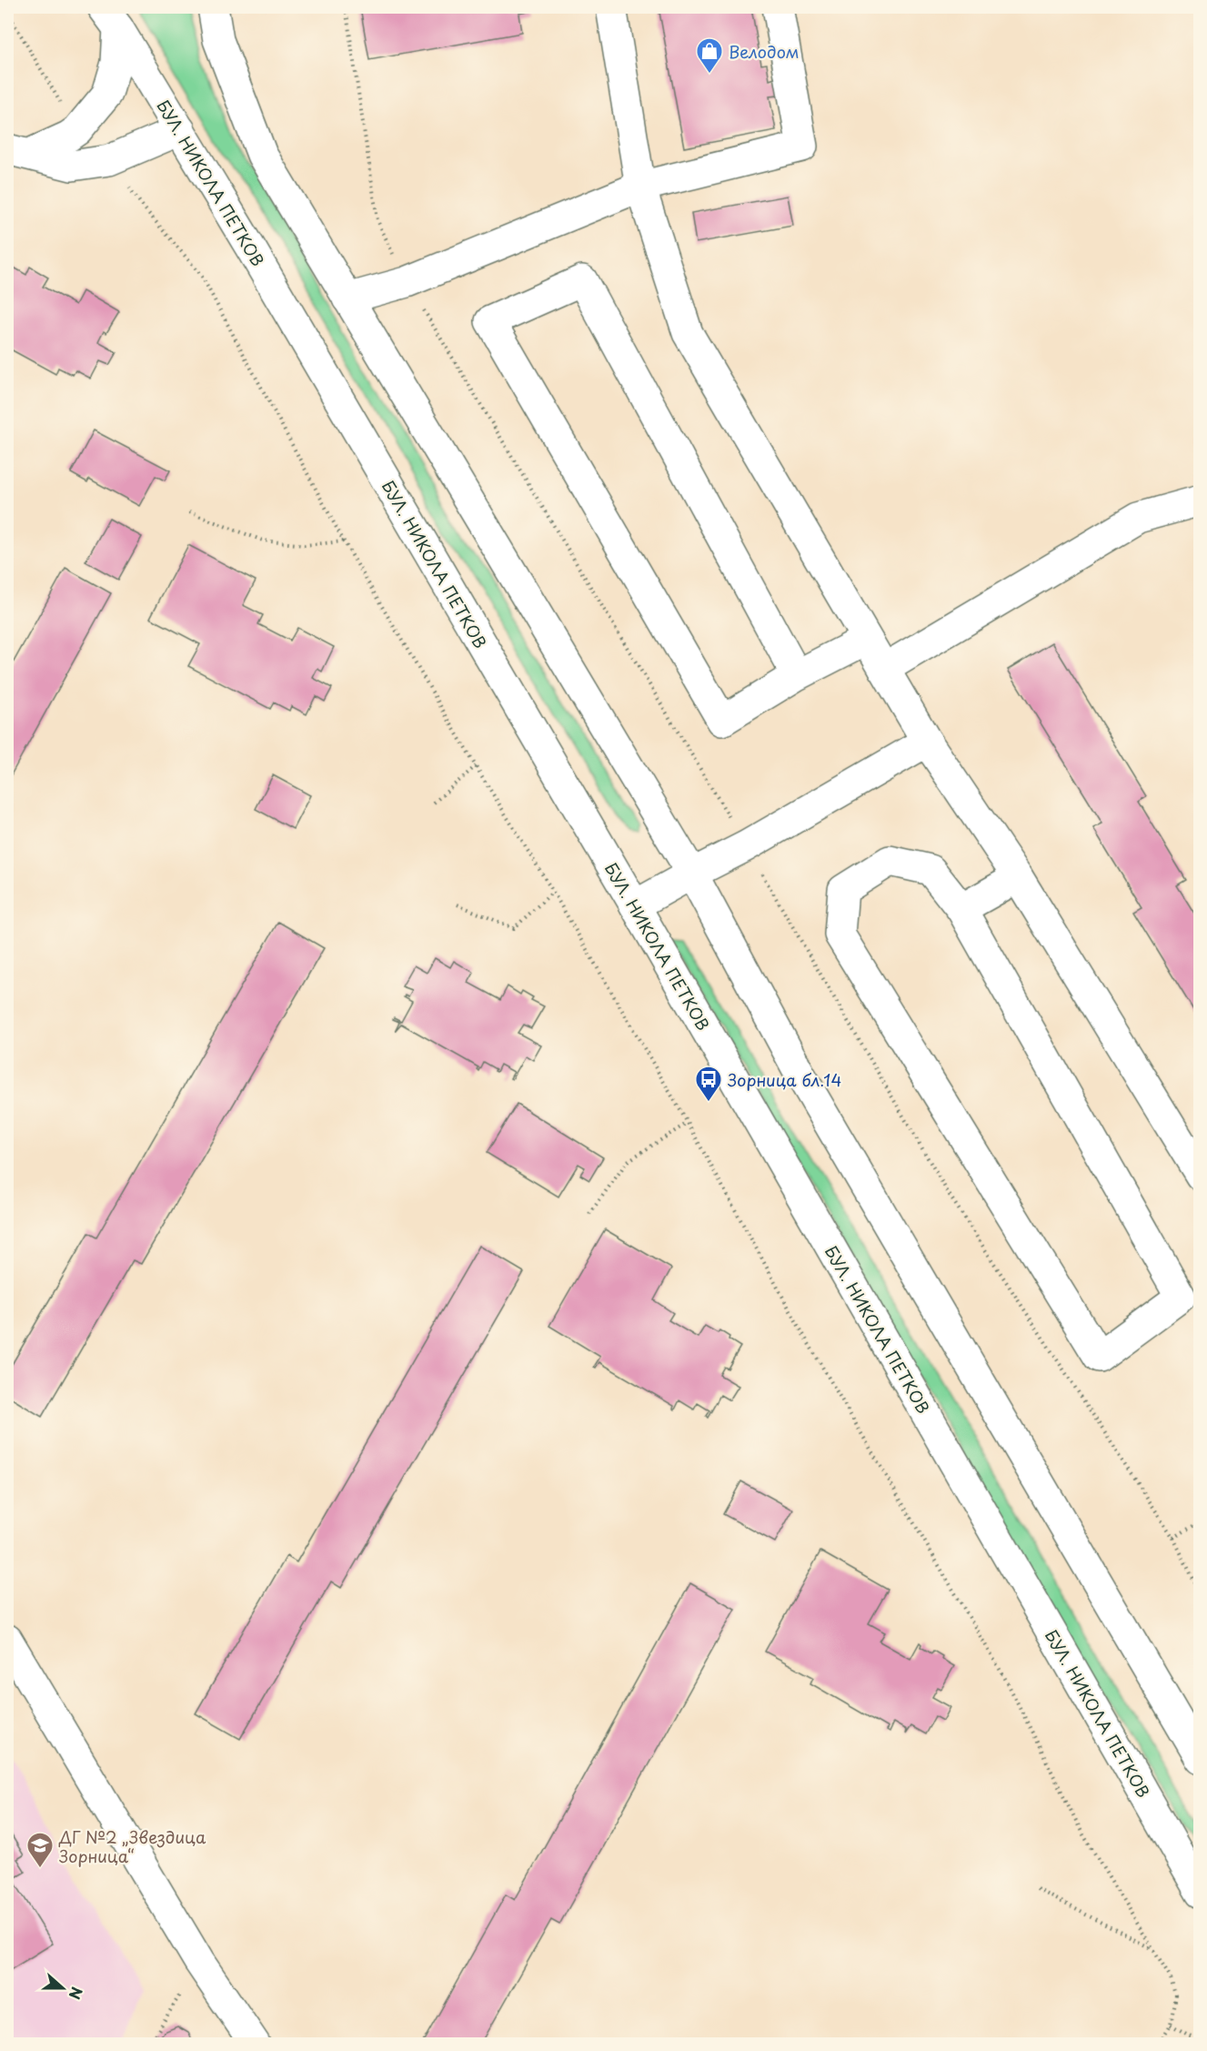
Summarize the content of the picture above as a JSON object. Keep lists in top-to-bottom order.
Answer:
{
  "streets": {
    "main road": ["БУЛ. НИКОЛА ПЕТКОВ"]
  },
  "places": {
    "shop": ["Велодом"],
    "bus stop": ["Зорница бл.14"],
    "school or university": ["ДГ №2 „Звездица Зорница“"]
  },
  "north": "right"
}
